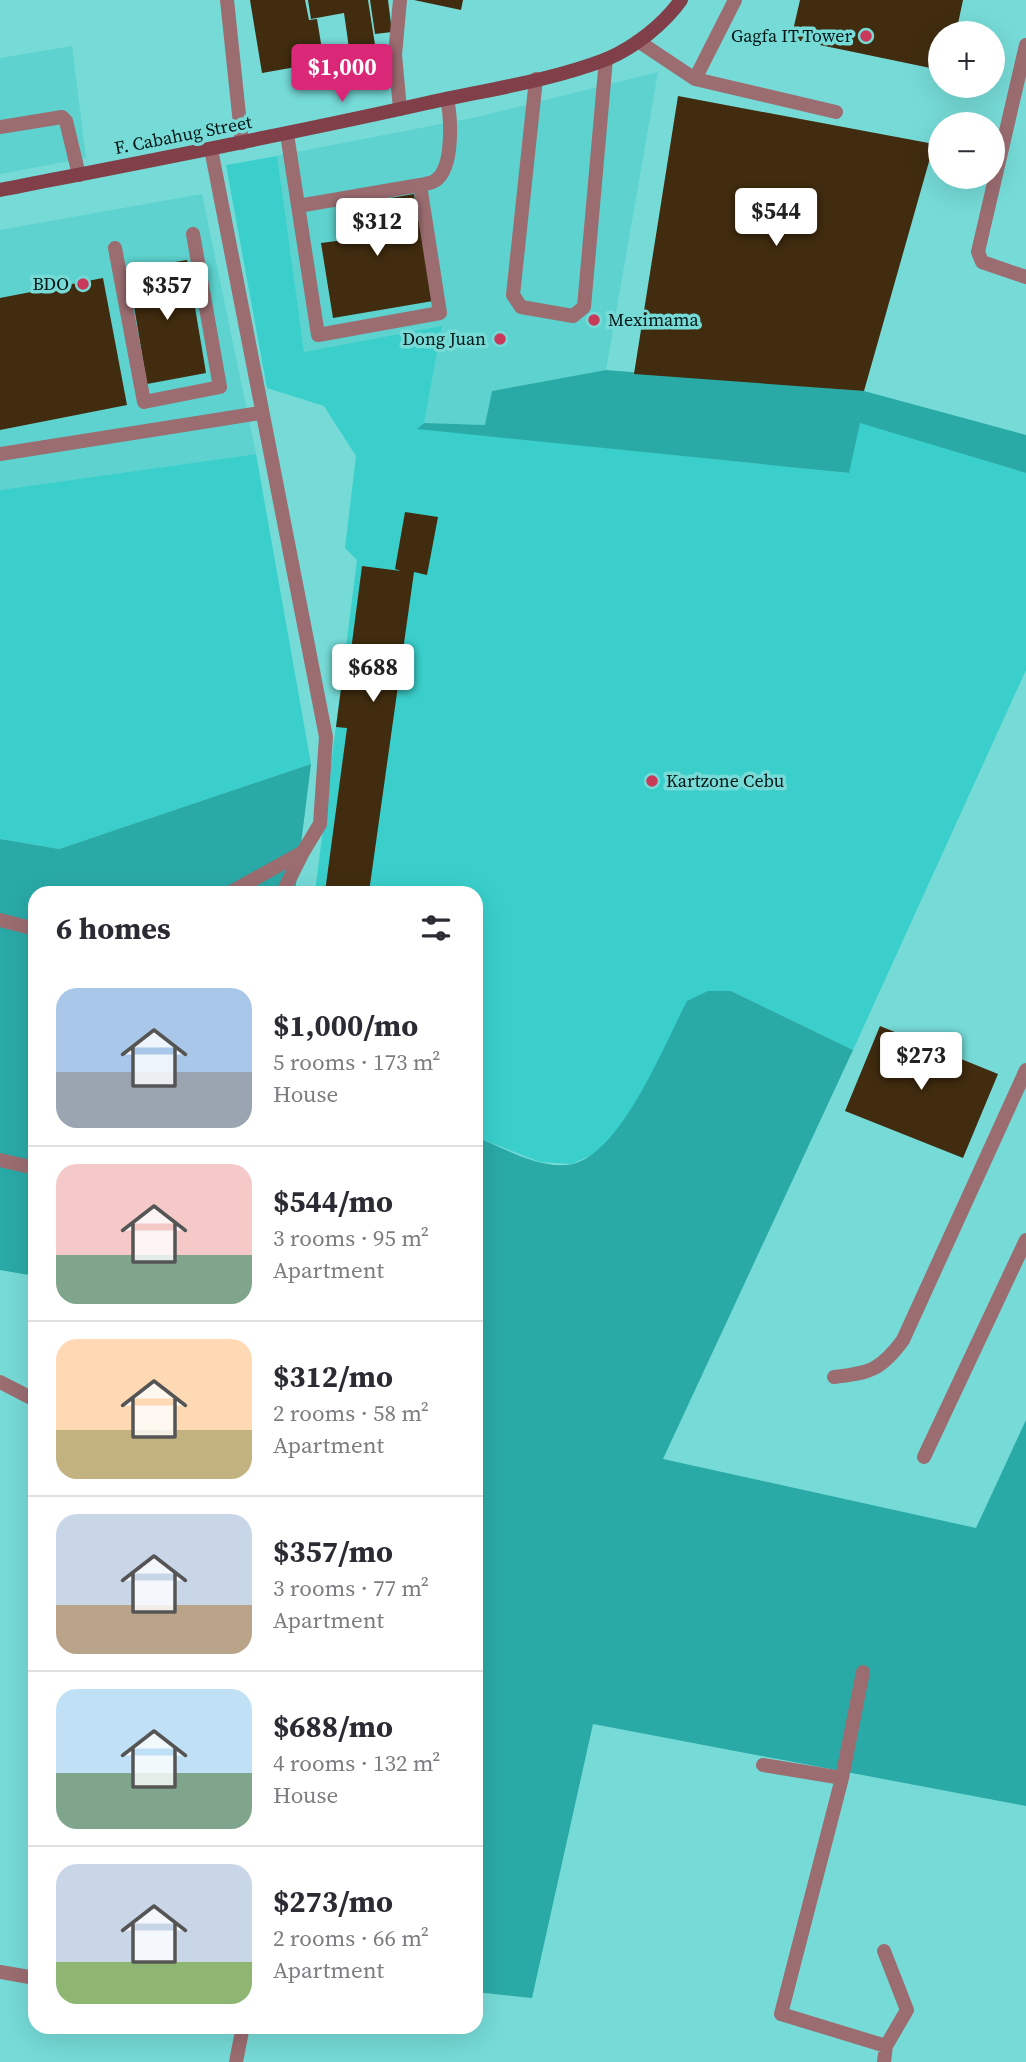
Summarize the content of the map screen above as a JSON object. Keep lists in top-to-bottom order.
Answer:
{
  "streets": {
    "main road": ["F. Cabahug Street"]
  },
  "places": [
    "Gagfa IT Tower",
    "BDO",
    "Meximama",
    "Dong Juan",
    "Kartzone Cebu"
  ],
  "page": {
    "map_buttons": ["+", "−"],
    "price": [
      "$1,000",
      "$544",
      "$312",
      "$357",
      "$688",
      "$273"
    ],
    "heading": "6 homes",
    "list": [
      {
        "name": "$1,000/mo",
        "note": "5 rooms · 173 m² · House"
      },
      {
        "name": "$544/mo",
        "note": "3 rooms · 95 m² · Apartment"
      },
      {
        "name": "$312/mo",
        "note": "2 rooms · 58 m² · Apartment"
      },
      {
        "name": "$357/mo",
        "note": "3 rooms · 77 m² · Apartment"
      },
      {
        "name": "$688/mo",
        "note": "4 rooms · 132 m² · House"
      },
      {
        "name": "$273/mo",
        "note": "2 rooms · 66 m² · Apartment"
      }
    ]
  }
}
